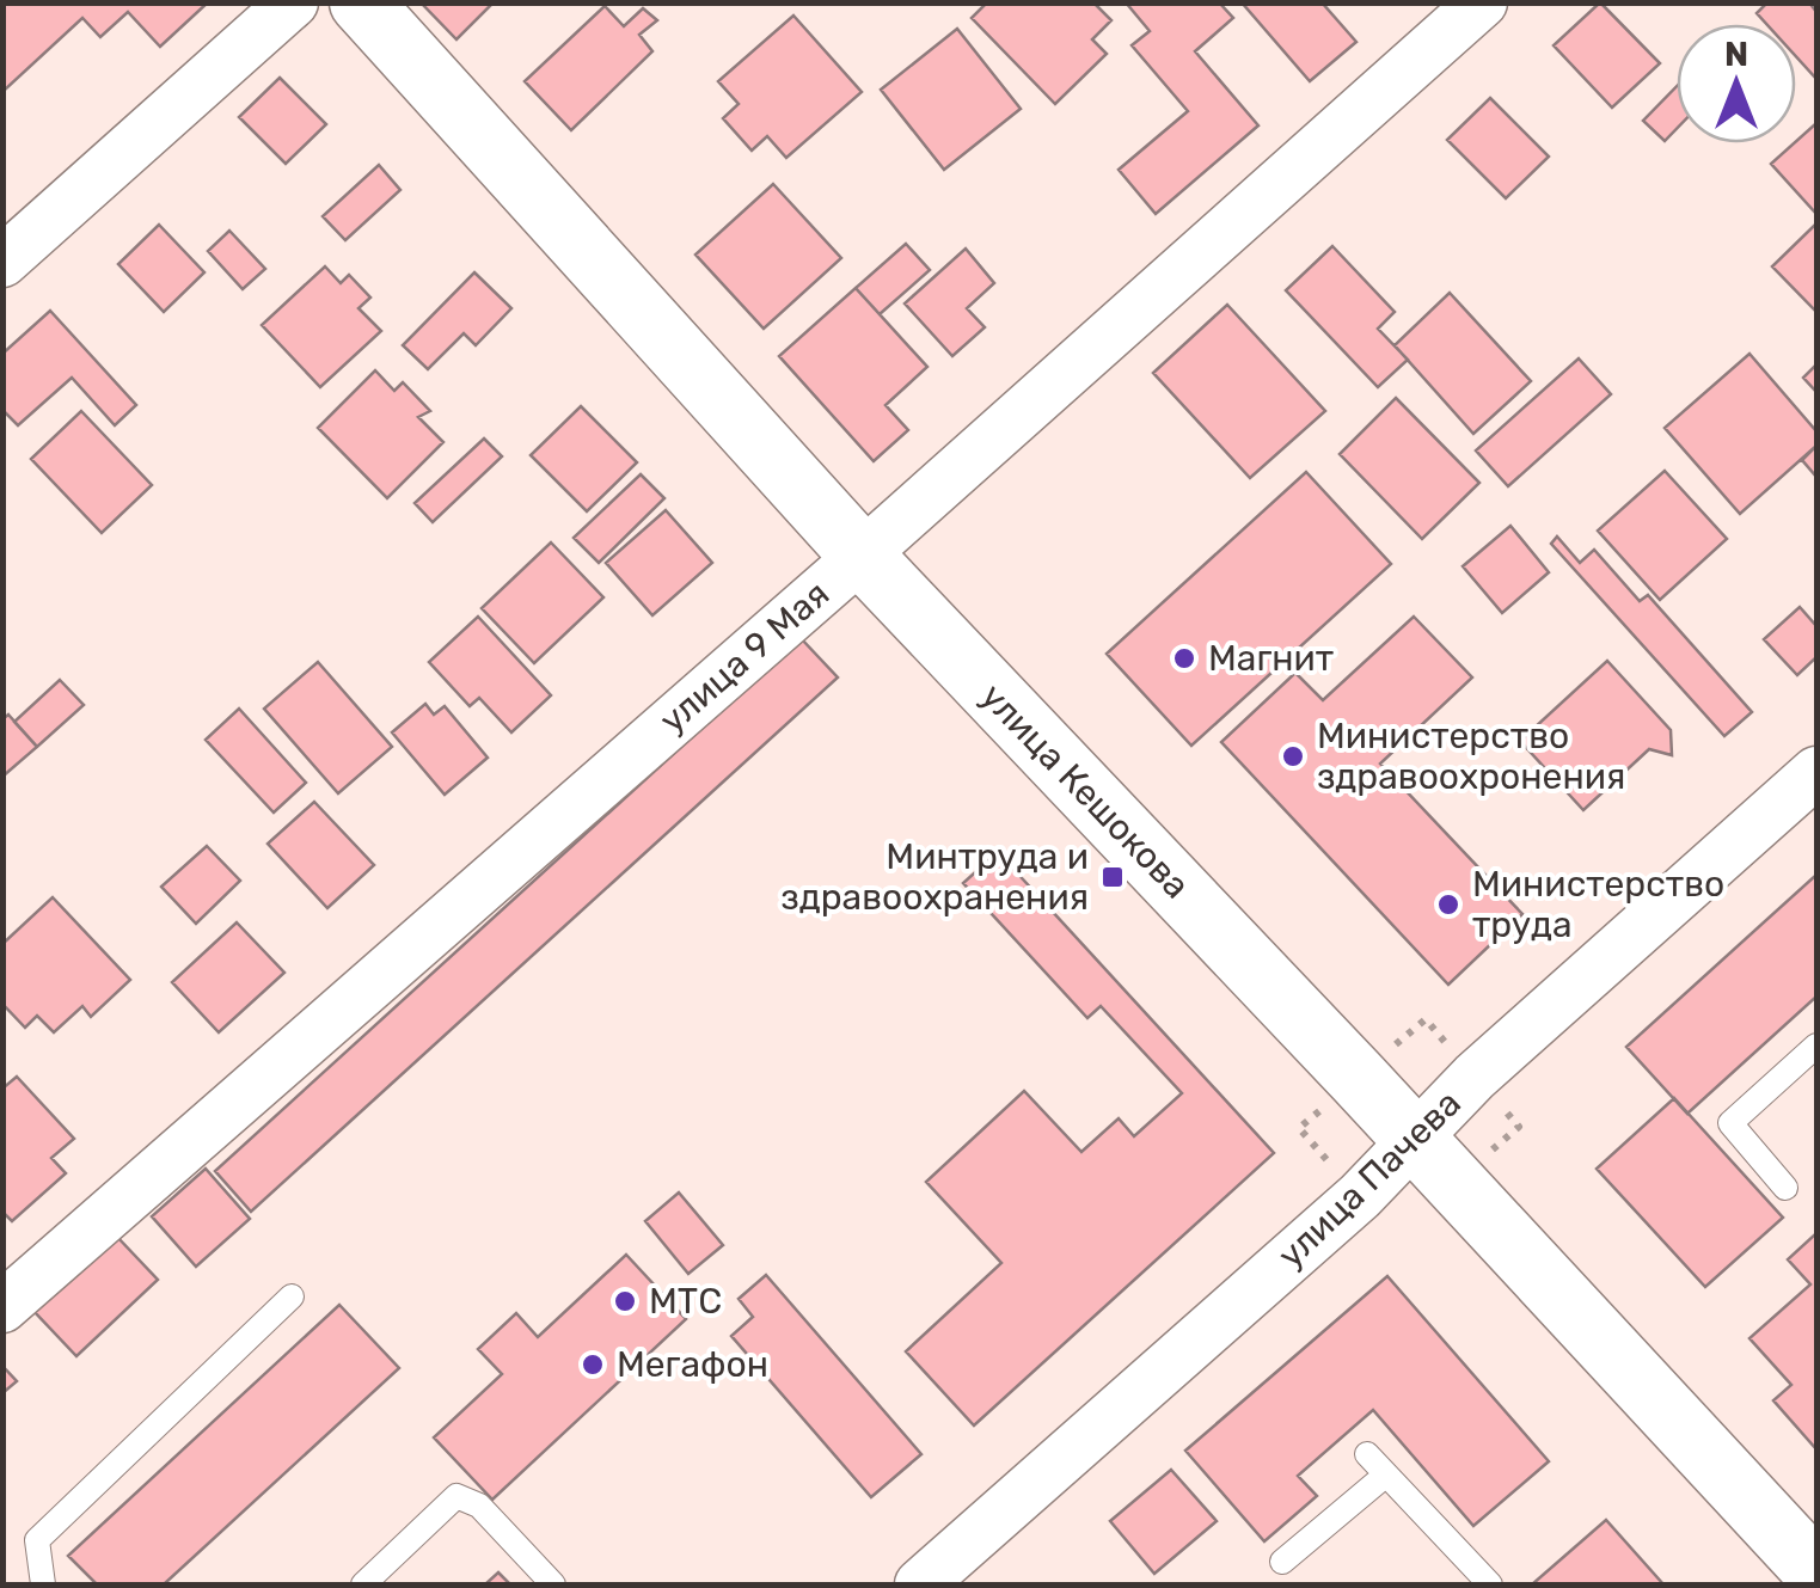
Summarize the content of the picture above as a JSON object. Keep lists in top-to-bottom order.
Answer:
{
  "streets": {
    "street": ["улица 9 Мая", "улица Кешокова", "улица Пачева"]
  },
  "crossings": [
    ["улица 9 Мая", "улица Кешокова"],
    ["улица Кешокова", "улица Пачева"]
  ],
  "places": {
    "other": [
      "Магнит",
      "Министерство здравоохронения",
      "Министерство труда",
      "МТС",
      "Мегафон"
    ],
    "transit": ["Минтруда и здравоохранения"]
  },
  "north": "top"
}
